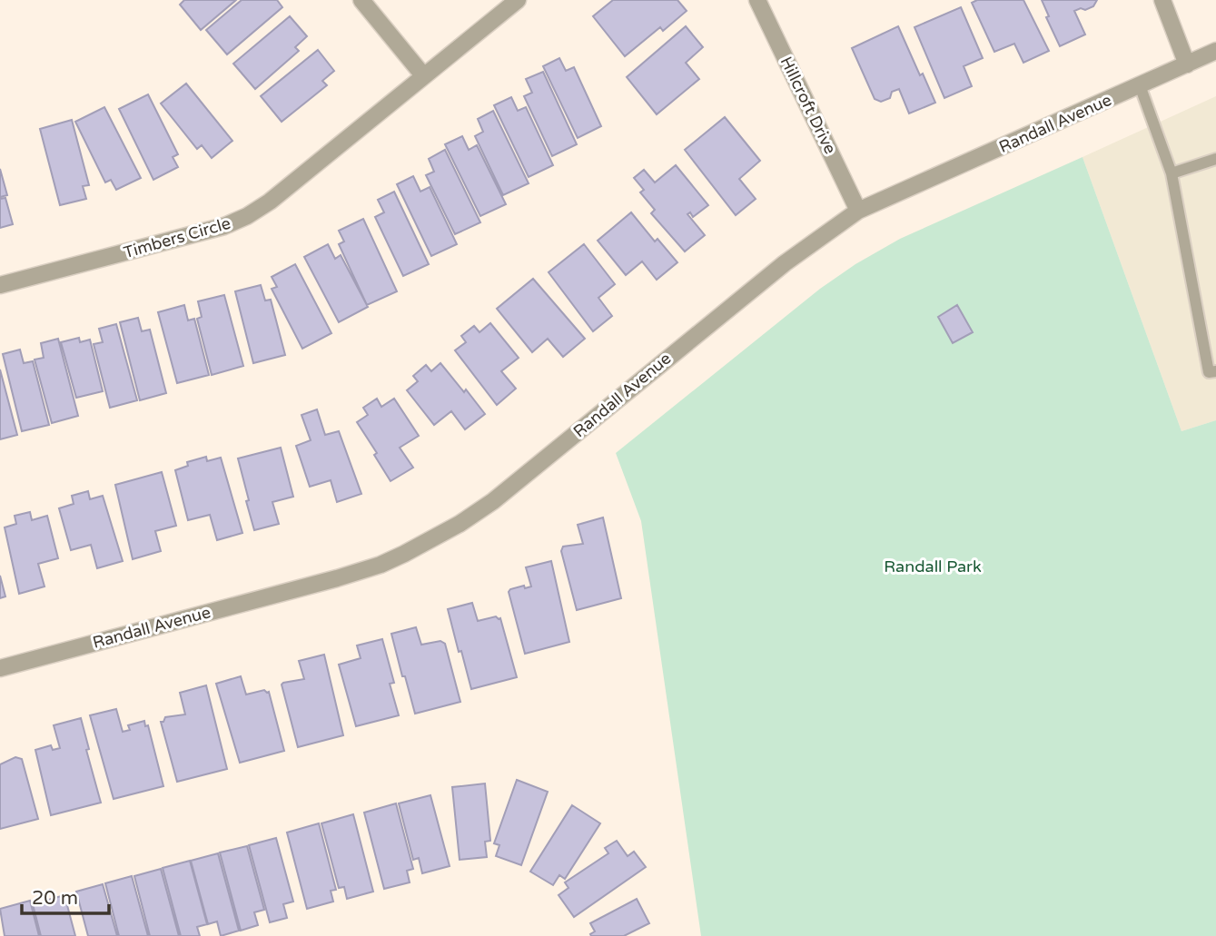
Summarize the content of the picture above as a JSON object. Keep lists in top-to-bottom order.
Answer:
{
  "streets": {
    "street": ["Hillcroft Drive", "Randall Avenue", "Timbers Circle"]
  },
  "crossings": [
    ["Hillcroft Drive", "Randall Avenue"]
  ],
  "parks": ["Randall Park"],
  "scale_bar": "20 m"
}
